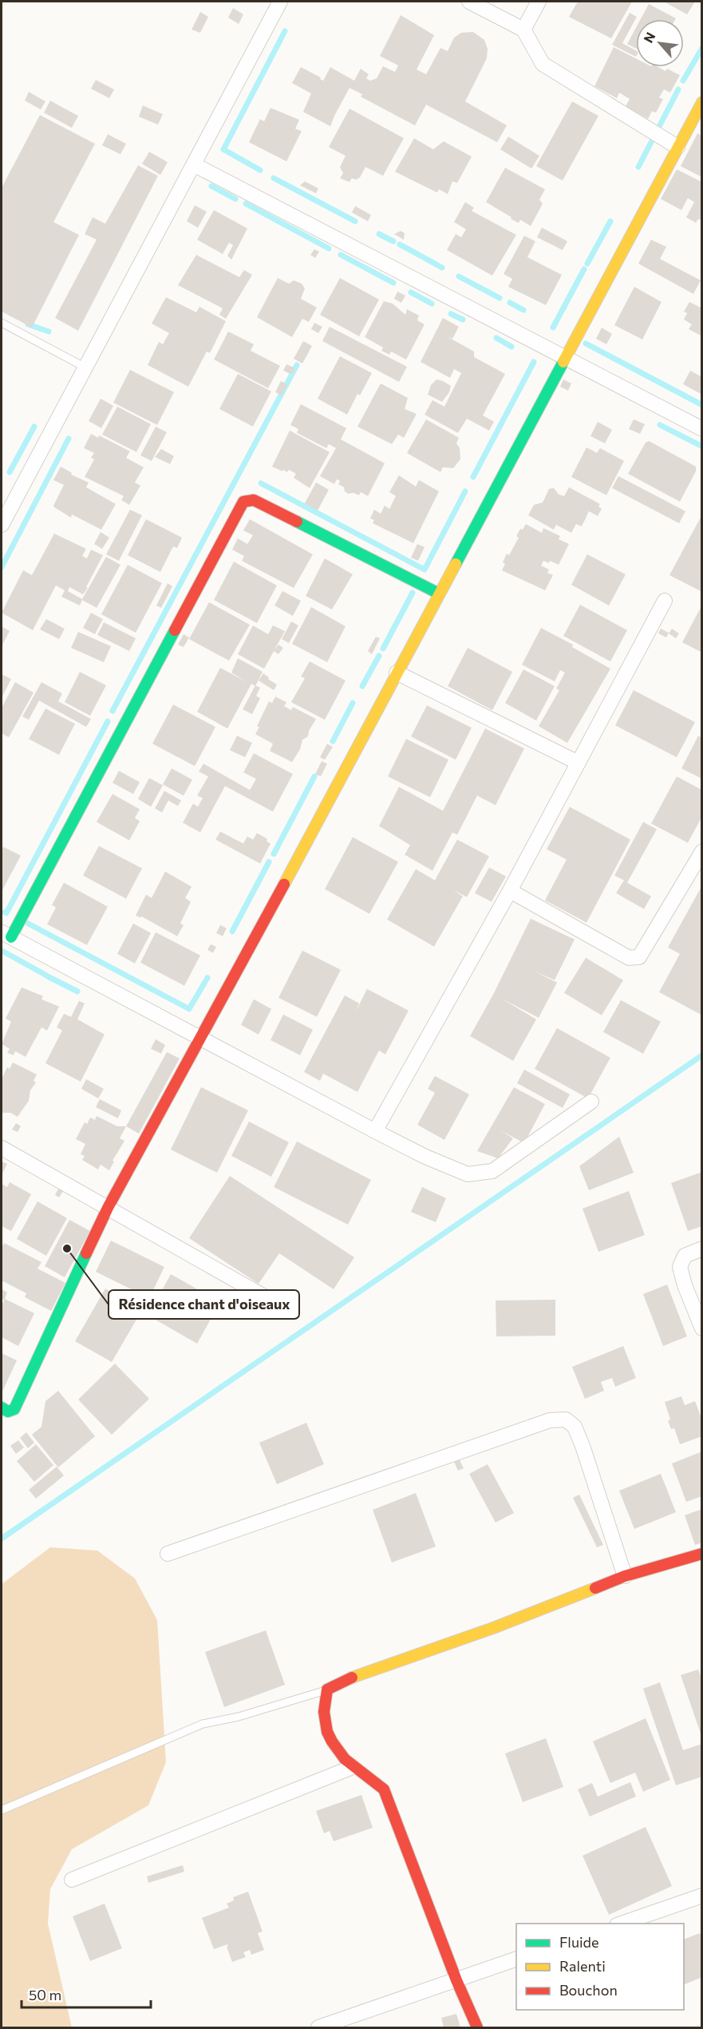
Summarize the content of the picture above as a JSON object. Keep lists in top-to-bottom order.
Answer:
{
  "places": ["Résidence chant d'oiseaux"],
  "legend": ["Fluide", "Ralenti", "Bouchon"],
  "scale_bar": "50 m",
  "north": "top left"
}
